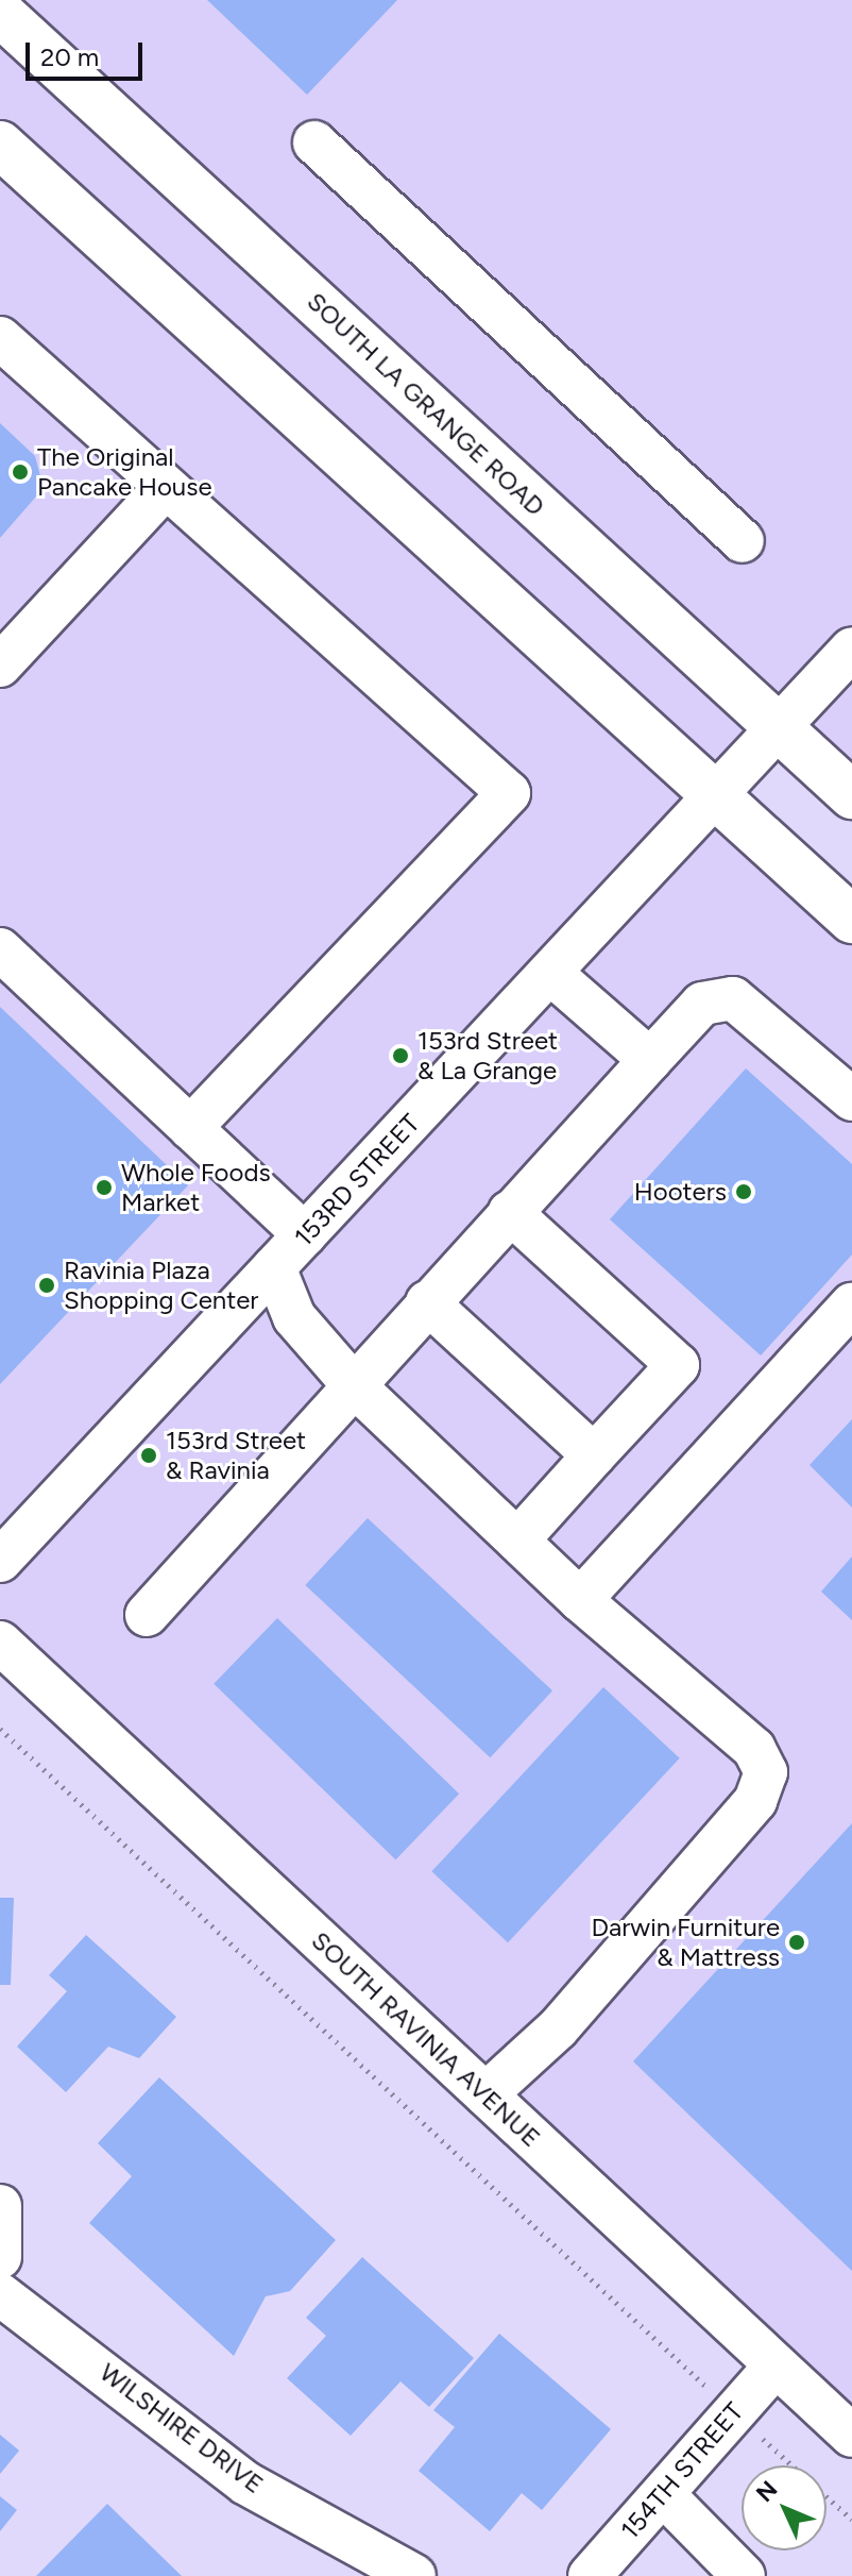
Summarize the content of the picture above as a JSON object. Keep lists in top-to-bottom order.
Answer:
{
  "streets": {
    "highway": ["SOUTH LA GRANGE ROAD"],
    "street": [
      "153RD STREET",
      "SOUTH RAVINIA AVENUE",
      "WILSHIRE DRIVE",
      "154TH STREET"
    ]
  },
  "crossings": [
    ["SOUTH LA GRANGE ROAD", "153RD STREET"],
    ["SOUTH RAVINIA AVENUE", "154TH STREET"]
  ],
  "places": [
    "The Original Pancake House",
    "153rd Street & La Grange",
    "Whole Foods Market",
    "Hooters",
    "Ravinia Plaza Shopping Center",
    "153rd Street & Ravinia",
    "Darwin Furniture & Mattress"
  ],
  "scale_bar": "20 m",
  "north": "top left"
}
